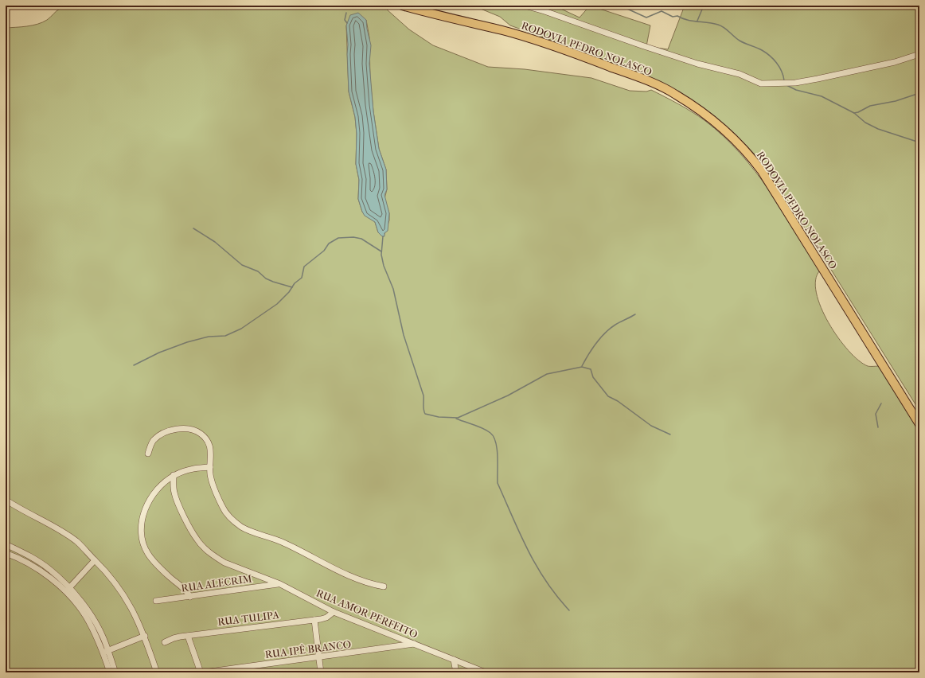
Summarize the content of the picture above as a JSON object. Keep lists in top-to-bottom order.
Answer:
{
  "streets": {
    "highway": ["RODOVIA PEDRO NOLASCO"],
    "street": [
      "RUA ALECRIM",
      "RUA AMOR PERFEITO",
      "RUA TULIPA",
      "RUA IPÊ BRANCO"
    ]
  },
  "crossings": [
    ["RUA ALECRIM", "RUA AMOR PERFEITO"],
    ["RUA AMOR PERFEITO", "RUA TULIPA"],
    ["RUA AMOR PERFEITO", "RUA IPÊ BRANCO"]
  ]
}
